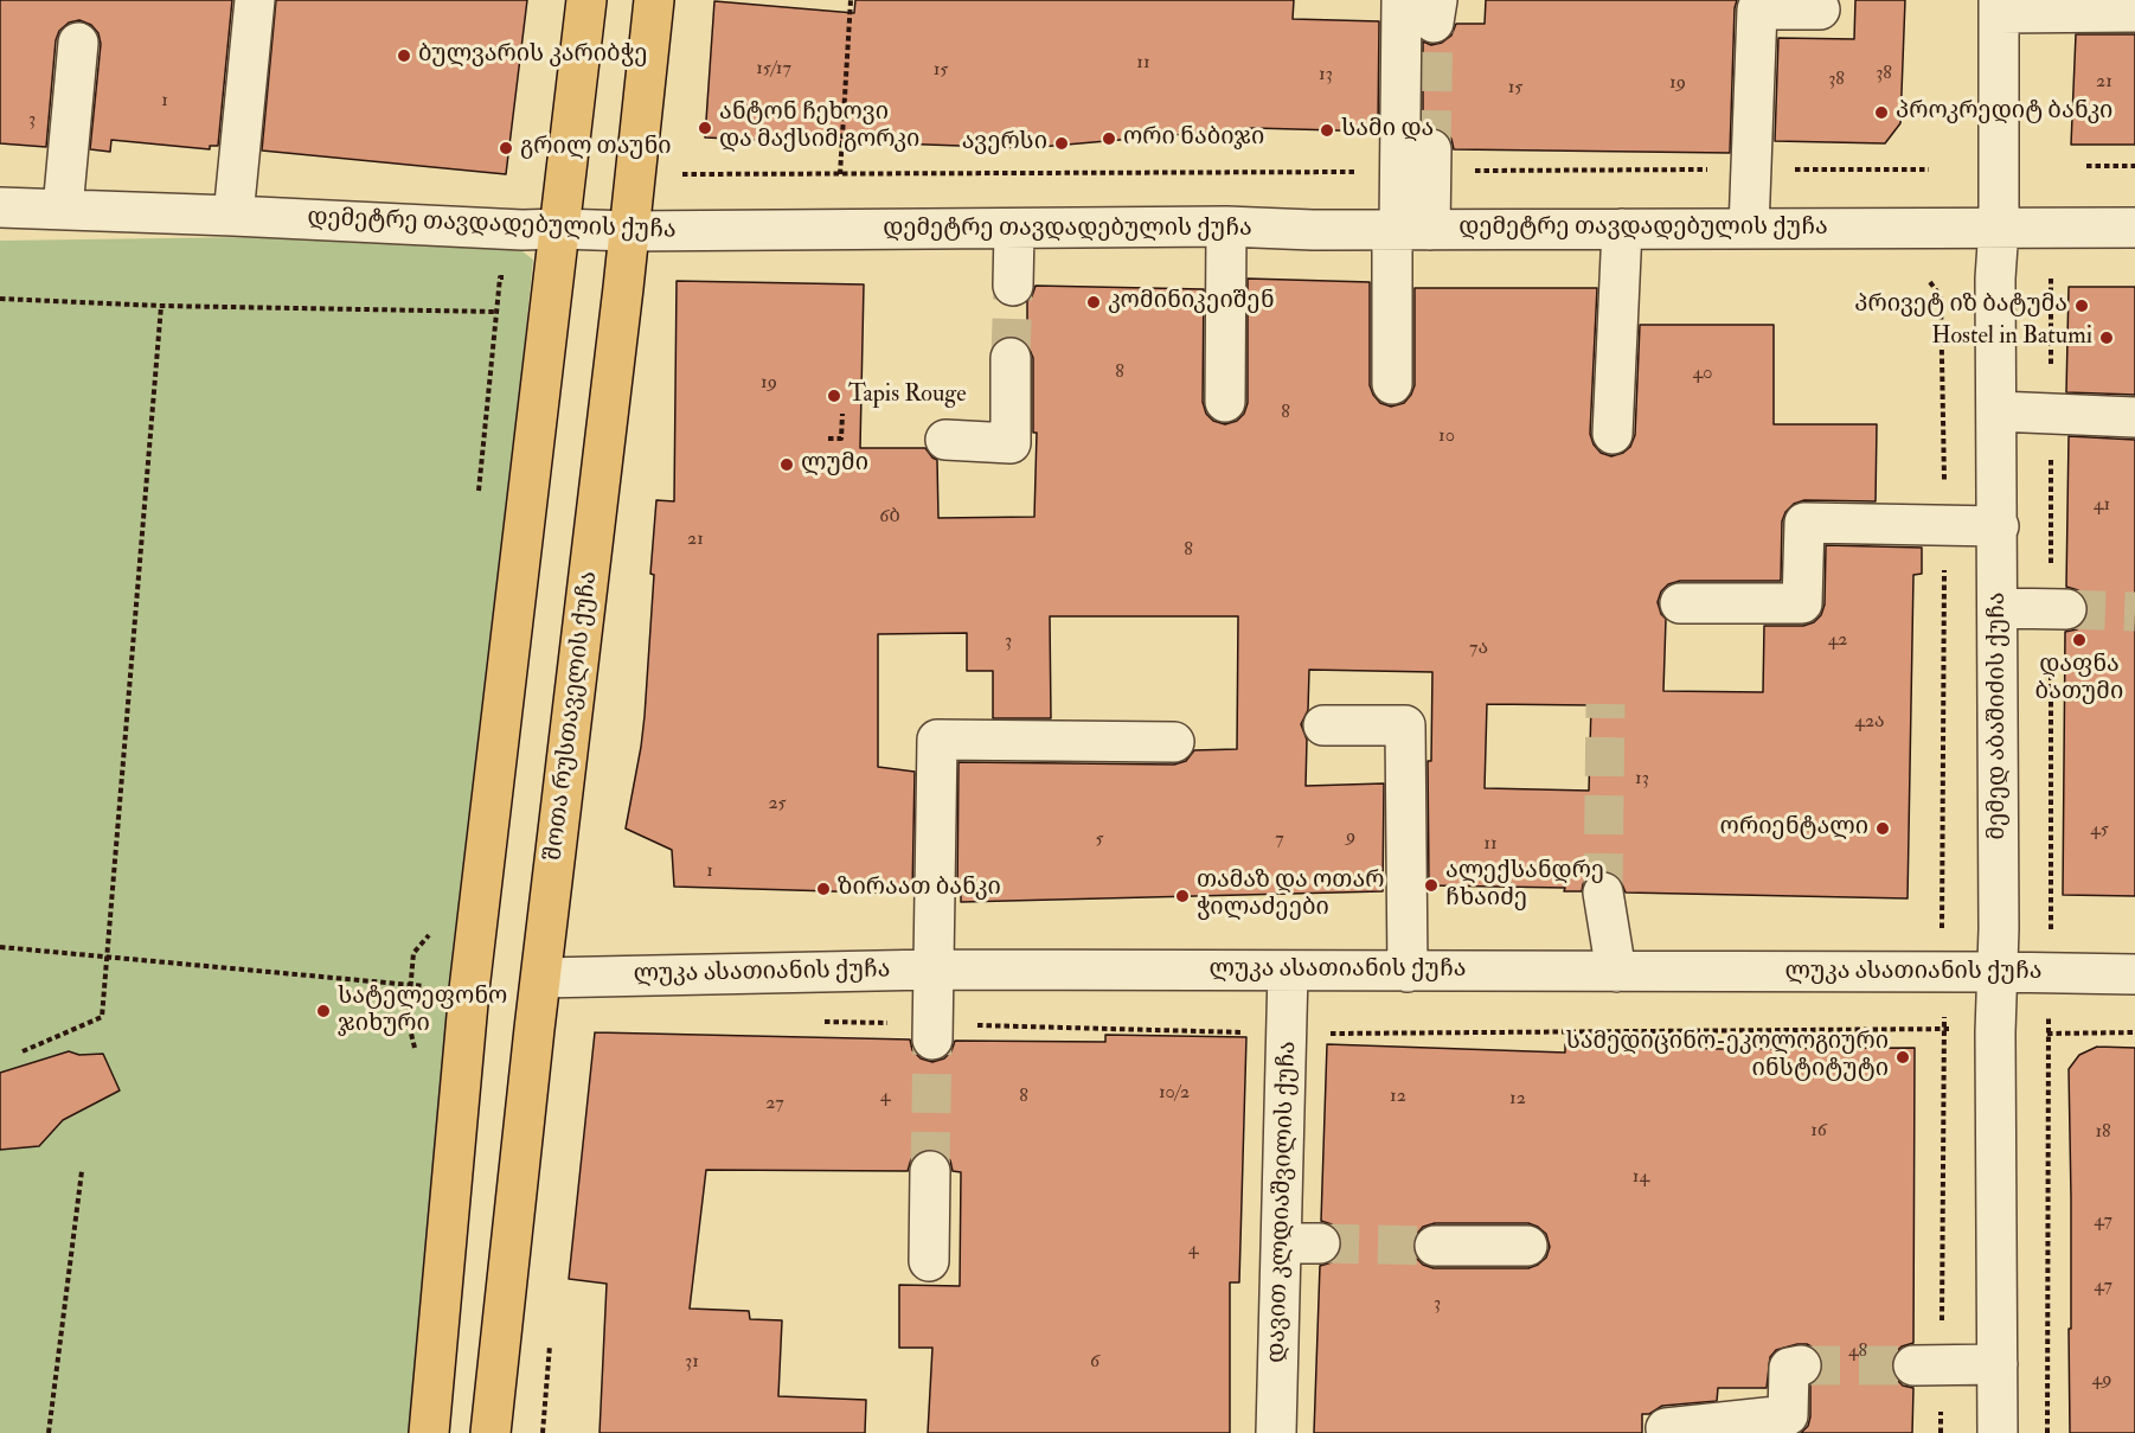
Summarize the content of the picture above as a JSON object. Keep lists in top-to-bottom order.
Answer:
{
  "streets": {
    "main road": ["შოთა რუსთაველის ქუჩა"],
    "street": [
      "დემეტრე თავდადებულის ქუჩა",
      "მემედ აბაშიძის ქუჩა",
      "ლუკა ასათიანის ქუჩა",
      "დავით კლდიაშვილის ქუჩა"
    ]
  },
  "crossings": [
    ["დემეტრე თავდადებულის ქუჩა", "შოთა რუსთაველის ქუჩა"],
    ["დემეტრე თავდადებულის ქუჩა", "მემედ აბაშიძის ქუჩა"],
    ["შოთა რუსთაველის ქუჩა", "ლუკა ასათიანის ქუჩა"],
    ["მემედ აბაშიძის ქუჩა", "ლუკა ასათიანის ქუჩა"],
    ["ლუკა ასათიანის ქუჩა", "დავით კლდიაშვილის ქუჩა"]
  ],
  "places": [
    "ბულვარის კარიბჭე",
    "პროკრედიტ ბანკი",
    "ანტონ ჩეხოვი და მაქსიმ გორკი",
    "სამი და",
    "ორი ნაბიჯი",
    "ავერსი",
    "გრილ თაუნი",
    "კომინიკეიშენ",
    "პრივეტ იზ ბატუმა",
    "Hostel in Batumi",
    "Tapis Rouge",
    "ლუმი",
    "დაფნა ბათუმი",
    "ორიენტალი",
    "ალექსანდრე ჩხაიძე",
    "ზირაათ ბანკი",
    "თამაზ და ოთარ ჭილაძეები",
    "სატელეფონო ჯიხური",
    "სამედიცინო-ეკოლოგიური ინსტიტუტი"
  ],
  "house_numbers": [
    "11",
    "15/17",
    "15",
    "38",
    "13",
    "38",
    "21",
    "19",
    "15",
    "1",
    "3",
    "8",
    "40",
    "19",
    "8",
    "10",
    "41",
    "6ბ",
    "21",
    "8",
    "42",
    "3",
    "7ა",
    "42ა",
    "13",
    "25",
    "45",
    "9",
    "5",
    "7",
    "11",
    "1",
    "10/2",
    "4",
    "8",
    "12",
    "12",
    "27",
    "16",
    "18",
    "14",
    "47",
    "4",
    "47",
    "3",
    "48",
    "31",
    "6",
    "49"
  ]
}
